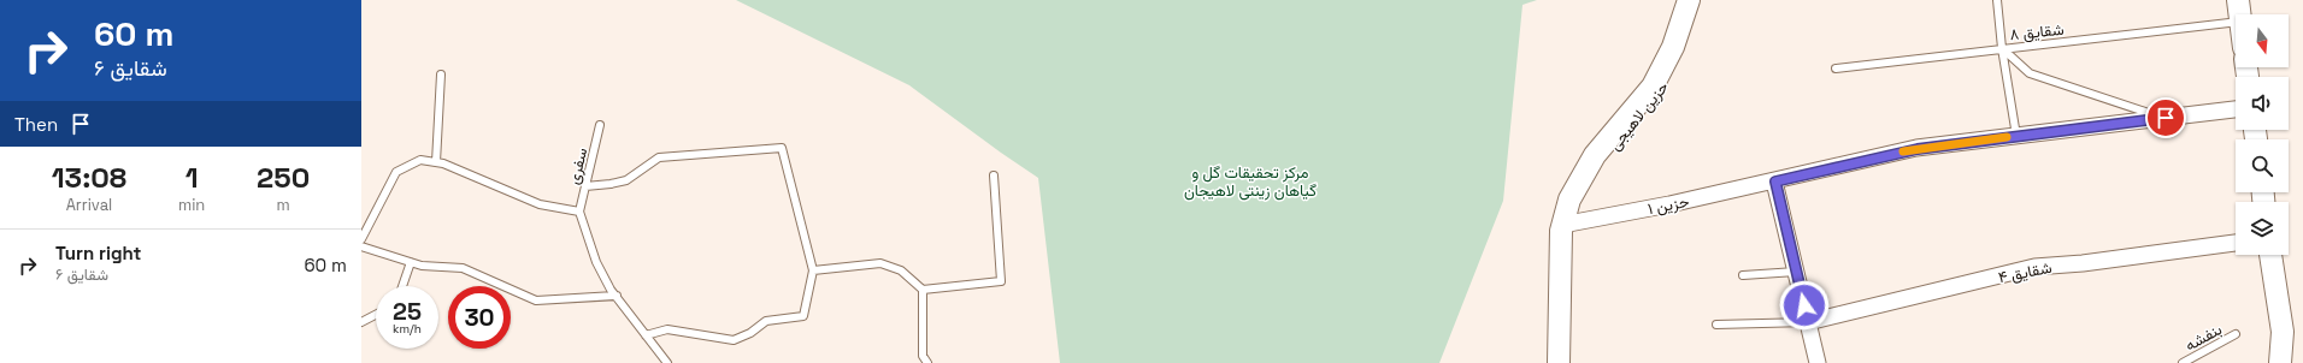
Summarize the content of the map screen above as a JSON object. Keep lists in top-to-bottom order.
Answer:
{
  "streets": {
    "street": ["حزین لاهیجی", "حزین ۱", "شقایق ۴"],
    "lane": ["شقایق ۸", "سفری", "بنفشه"]
  },
  "crossings": [
    ["حزین لاهیجی", "حزین ۱"]
  ],
  "parks": ["مرکز تحقیقات گل و گیاهان زینتی لاهیجان"],
  "north": "bottom",
  "page": {
    "turn": ["60 m", "شقایق ۶"],
    "then": "Then",
    "eta": [
      "13:08",
      "Arrival",
      "1",
      "min",
      "250",
      "m"
    ],
    "list": [
      {
        "name": "Turn right",
        "note": "شقایق ۶",
        "value": "60 m"
      }
    ],
    "speed": "25 km/h",
    "limit": "30"
  }
}
